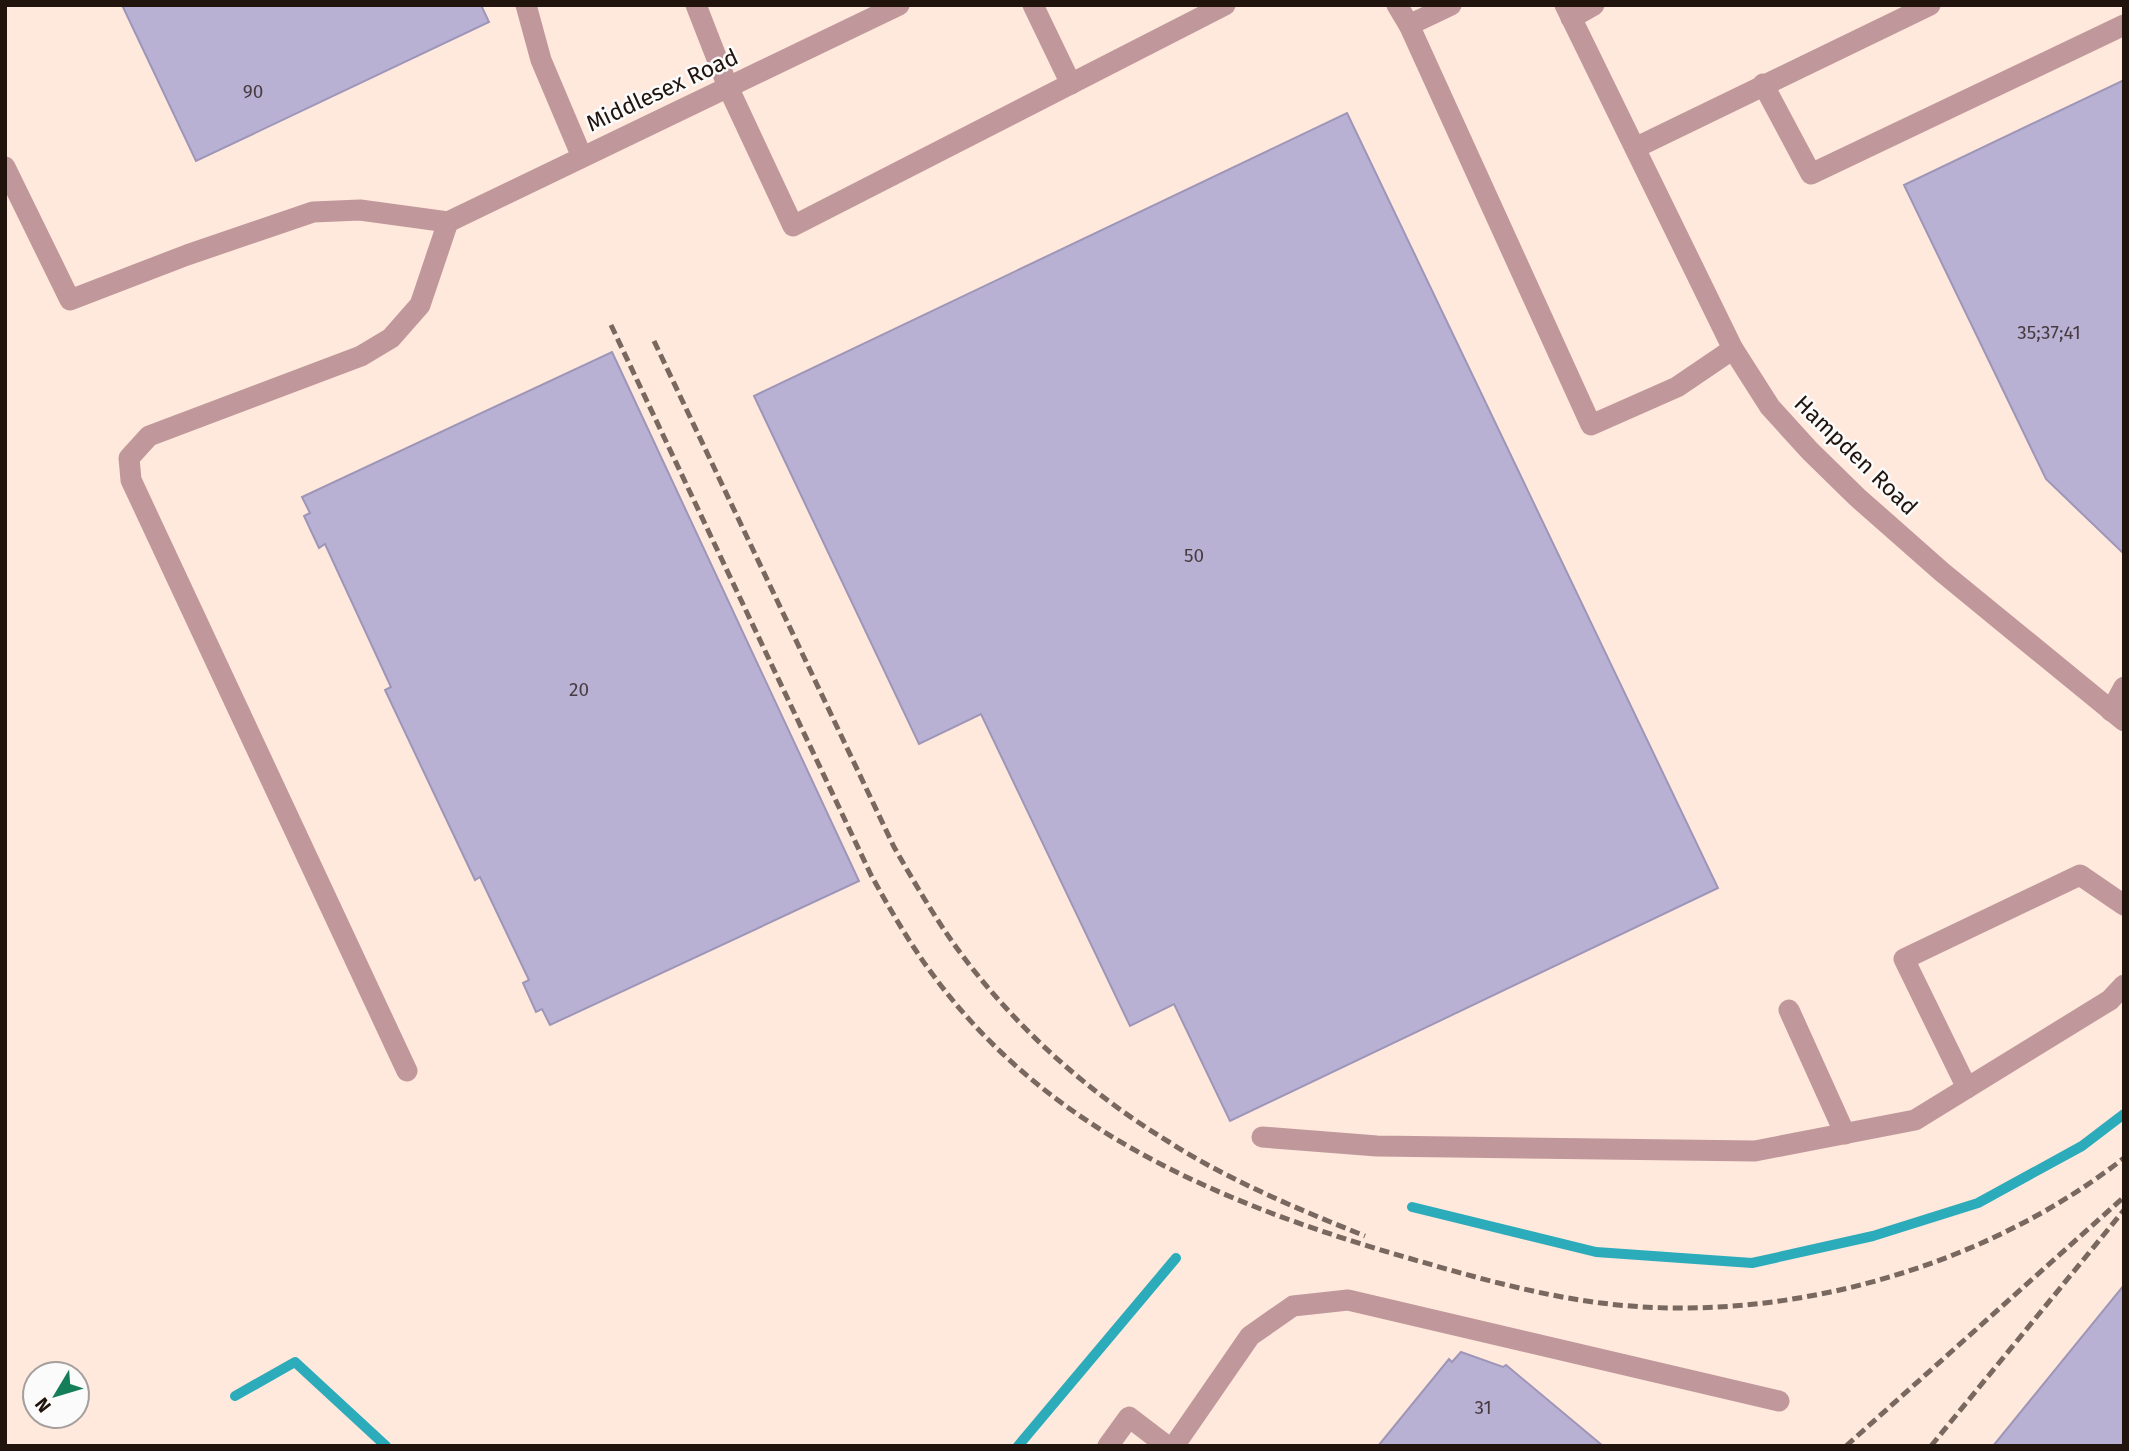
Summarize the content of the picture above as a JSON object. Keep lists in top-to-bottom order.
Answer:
{
  "streets": {
    "street": ["Middlesex Road", "Hampden Road"]
  },
  "house_numbers": [
    "90",
    "35;37;41",
    "50",
    "20",
    "31"
  ],
  "north": "bottom left"
}
